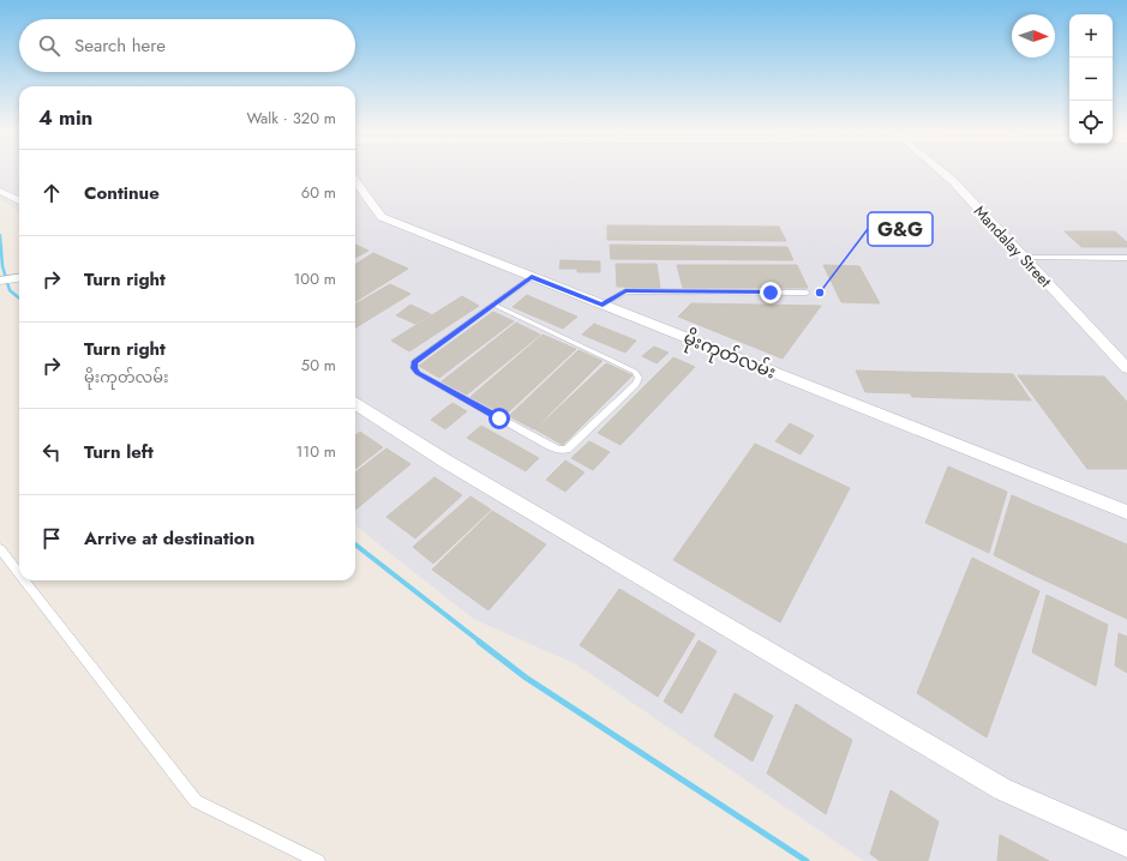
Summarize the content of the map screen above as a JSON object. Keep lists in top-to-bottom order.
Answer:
{
  "streets": {
    "street": ["Mandalay Street", "မိုးကုတ်လမ်း"]
  },
  "places": ["G&G"],
  "north": "right",
  "page": {
    "map_buttons": ["+", "−"],
    "search": "Search here",
    "heading": ["4 min", "Walk · 320 m"],
    "list": [
      ["Continue", "60 m"],
      ["Turn right", "100 m"],
      ["Turn right", "မိုးကုတ်လမ်း", "50 m"],
      ["Turn left", "110 m"],
      "Arrive at destination"
    ]
  }
}
